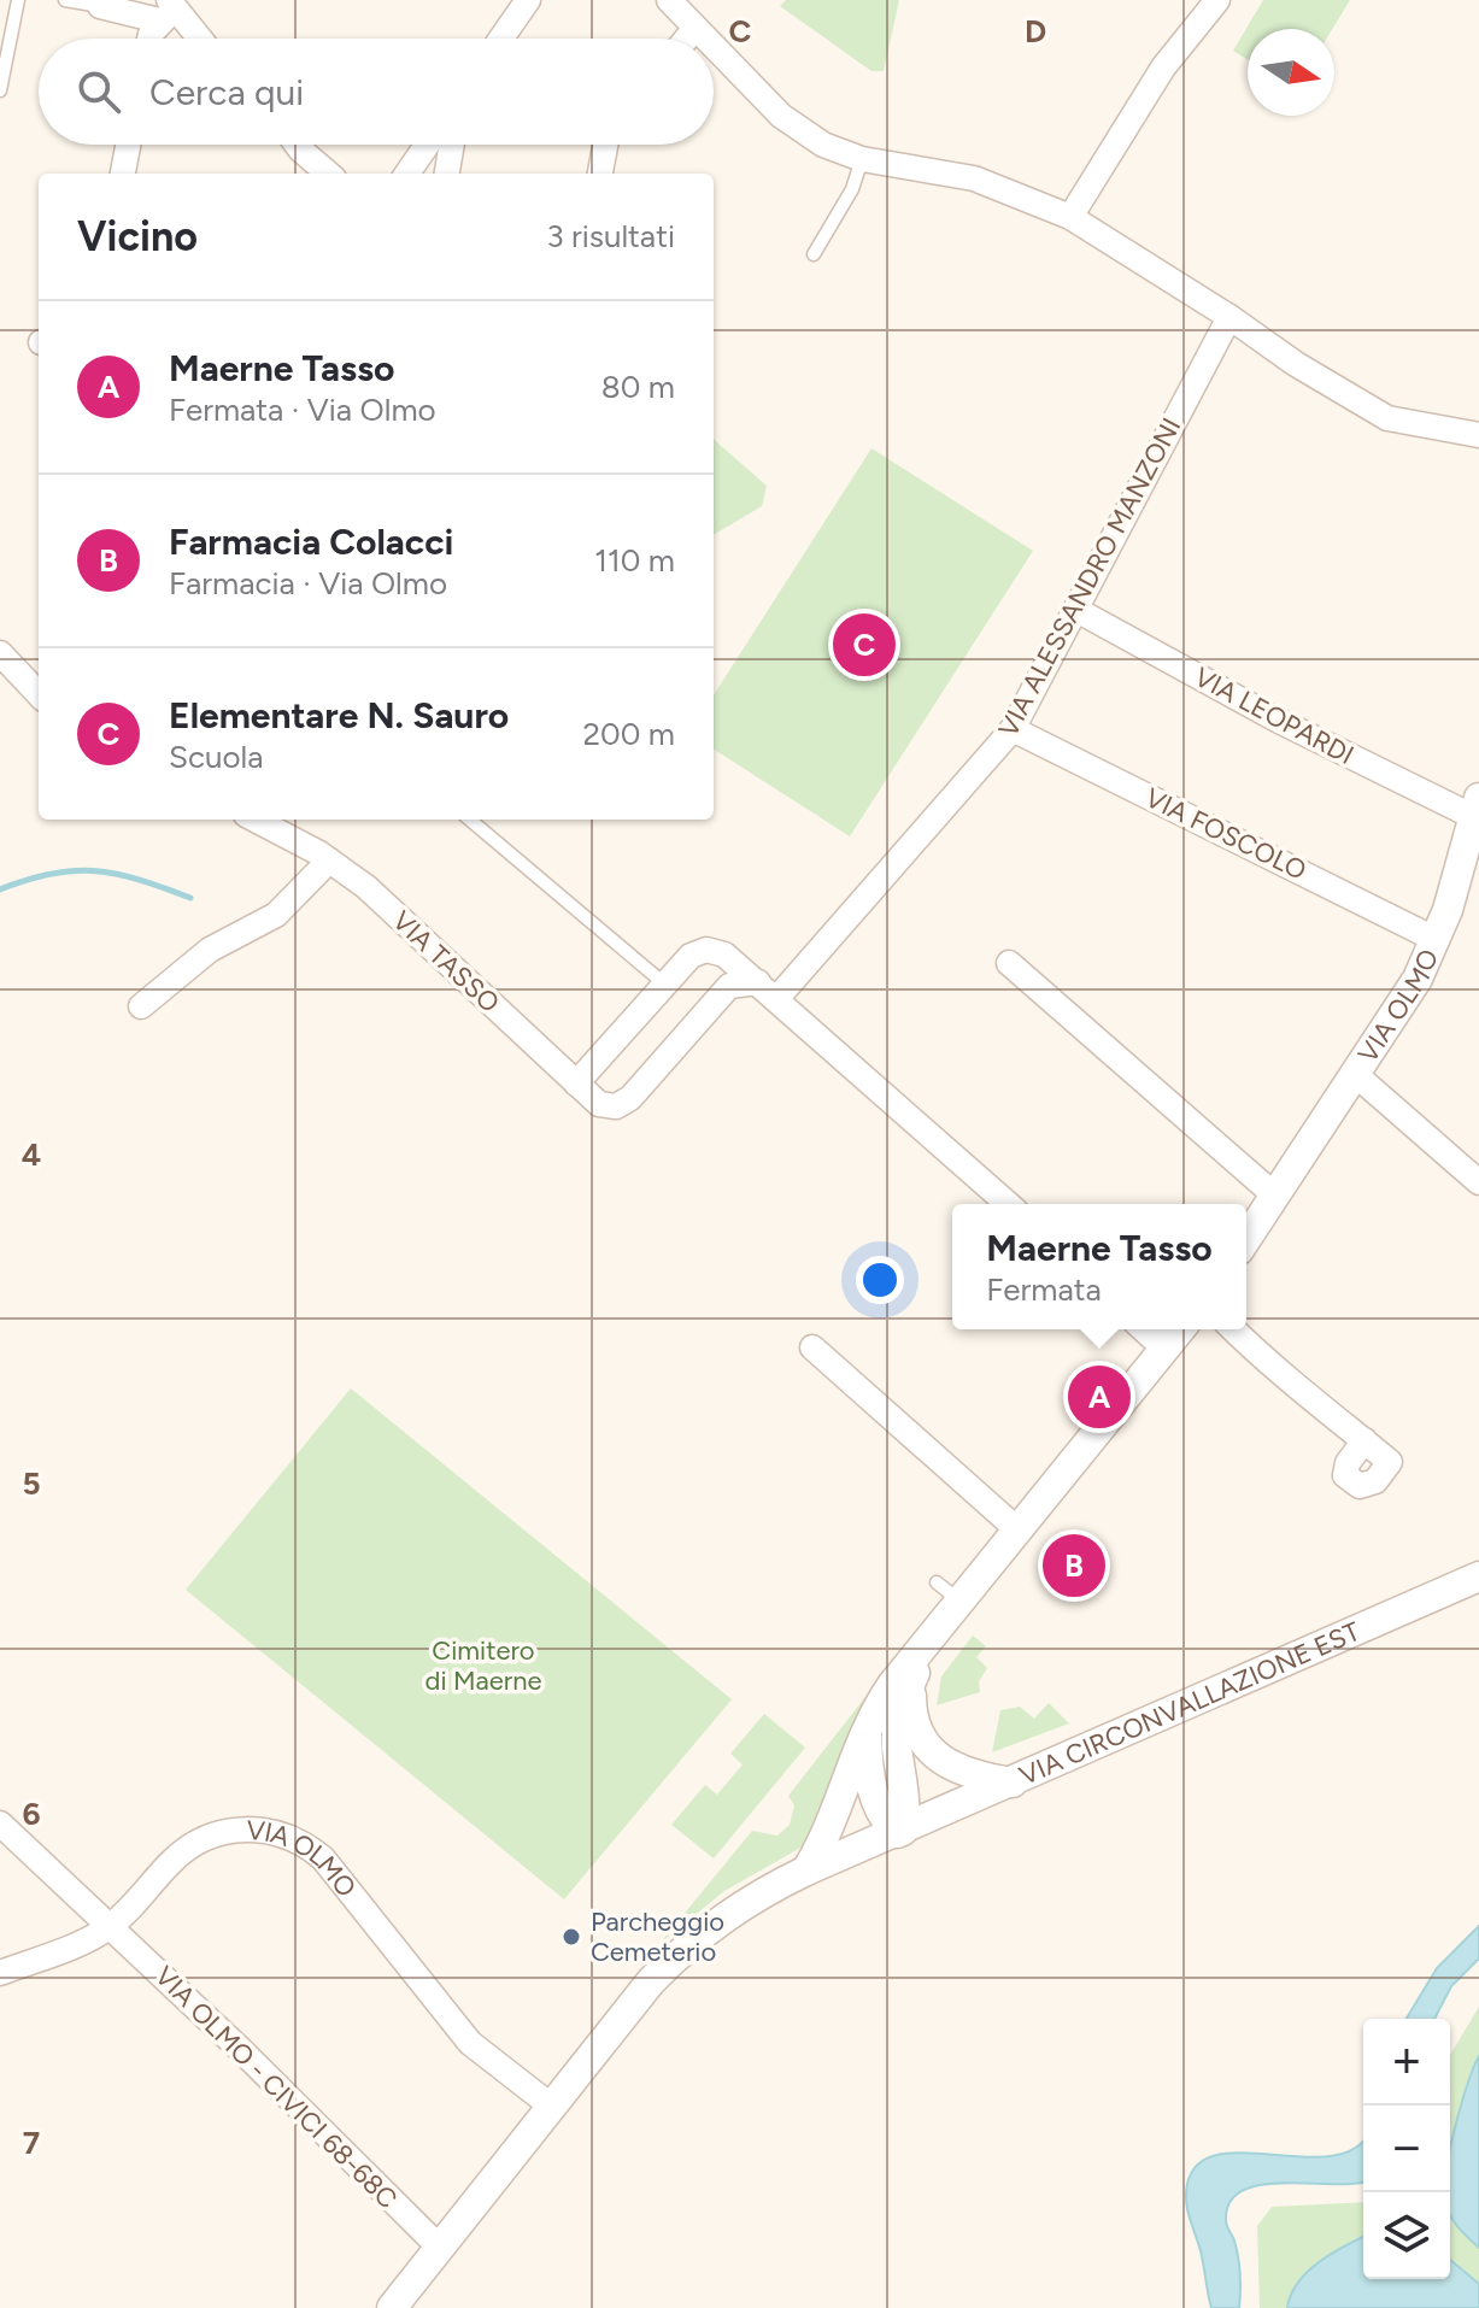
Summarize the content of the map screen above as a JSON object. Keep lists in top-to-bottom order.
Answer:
{
  "streets": {
    "street": [
      "VIA ALESSANDRO MANZONI",
      "VIA LEOPARDI",
      "VIA FOSCOLO",
      "VIA TASSO",
      "VIA OLMO",
      "VIA CIRCONVALLAZIONE EST",
      "VIA OLMO - CIVICI 68-68C"
    ]
  },
  "crossings": [
    ["VIA ALESSANDRO MANZONI", "VIA LEOPARDI"],
    ["VIA ALESSANDRO MANZONI", "VIA FOSCOLO"],
    ["VIA ALESSANDRO MANZONI", "VIA TASSO"],
    ["VIA LEOPARDI", "VIA OLMO"],
    ["VIA FOSCOLO", "VIA OLMO"],
    ["VIA OLMO", "VIA OLMO - CIVICI 68-68C"]
  ],
  "parks": ["Cimitero di Maerne"],
  "places": ["Parcheggio Cemeterio"],
  "north": "right",
  "page": {
    "search": "Cerca qui",
    "heading": ["Vicino", "3 risultati"],
    "list": [
      {
        "mark": "A",
        "name": "Maerne Tasso",
        "note": "Fermata · Via Olmo",
        "value": "80 m"
      },
      {
        "mark": "B",
        "name": "Farmacia Colacci",
        "note": "Farmacia · Via Olmo",
        "value": "110 m"
      },
      {
        "mark": "C",
        "name": "Elementare N. Sauro",
        "note": "Scuola",
        "value": "200 m"
      }
    ],
    "pins": ["C", "A", "B"],
    "popup": ["Maerne Tasso", "Fermata"],
    "map_buttons": ["+", "−"]
  },
  "grid": {
    "columns": ["C", "D"],
    "rows": [
      "4",
      "5",
      "6",
      "7"
    ]
  }
}
